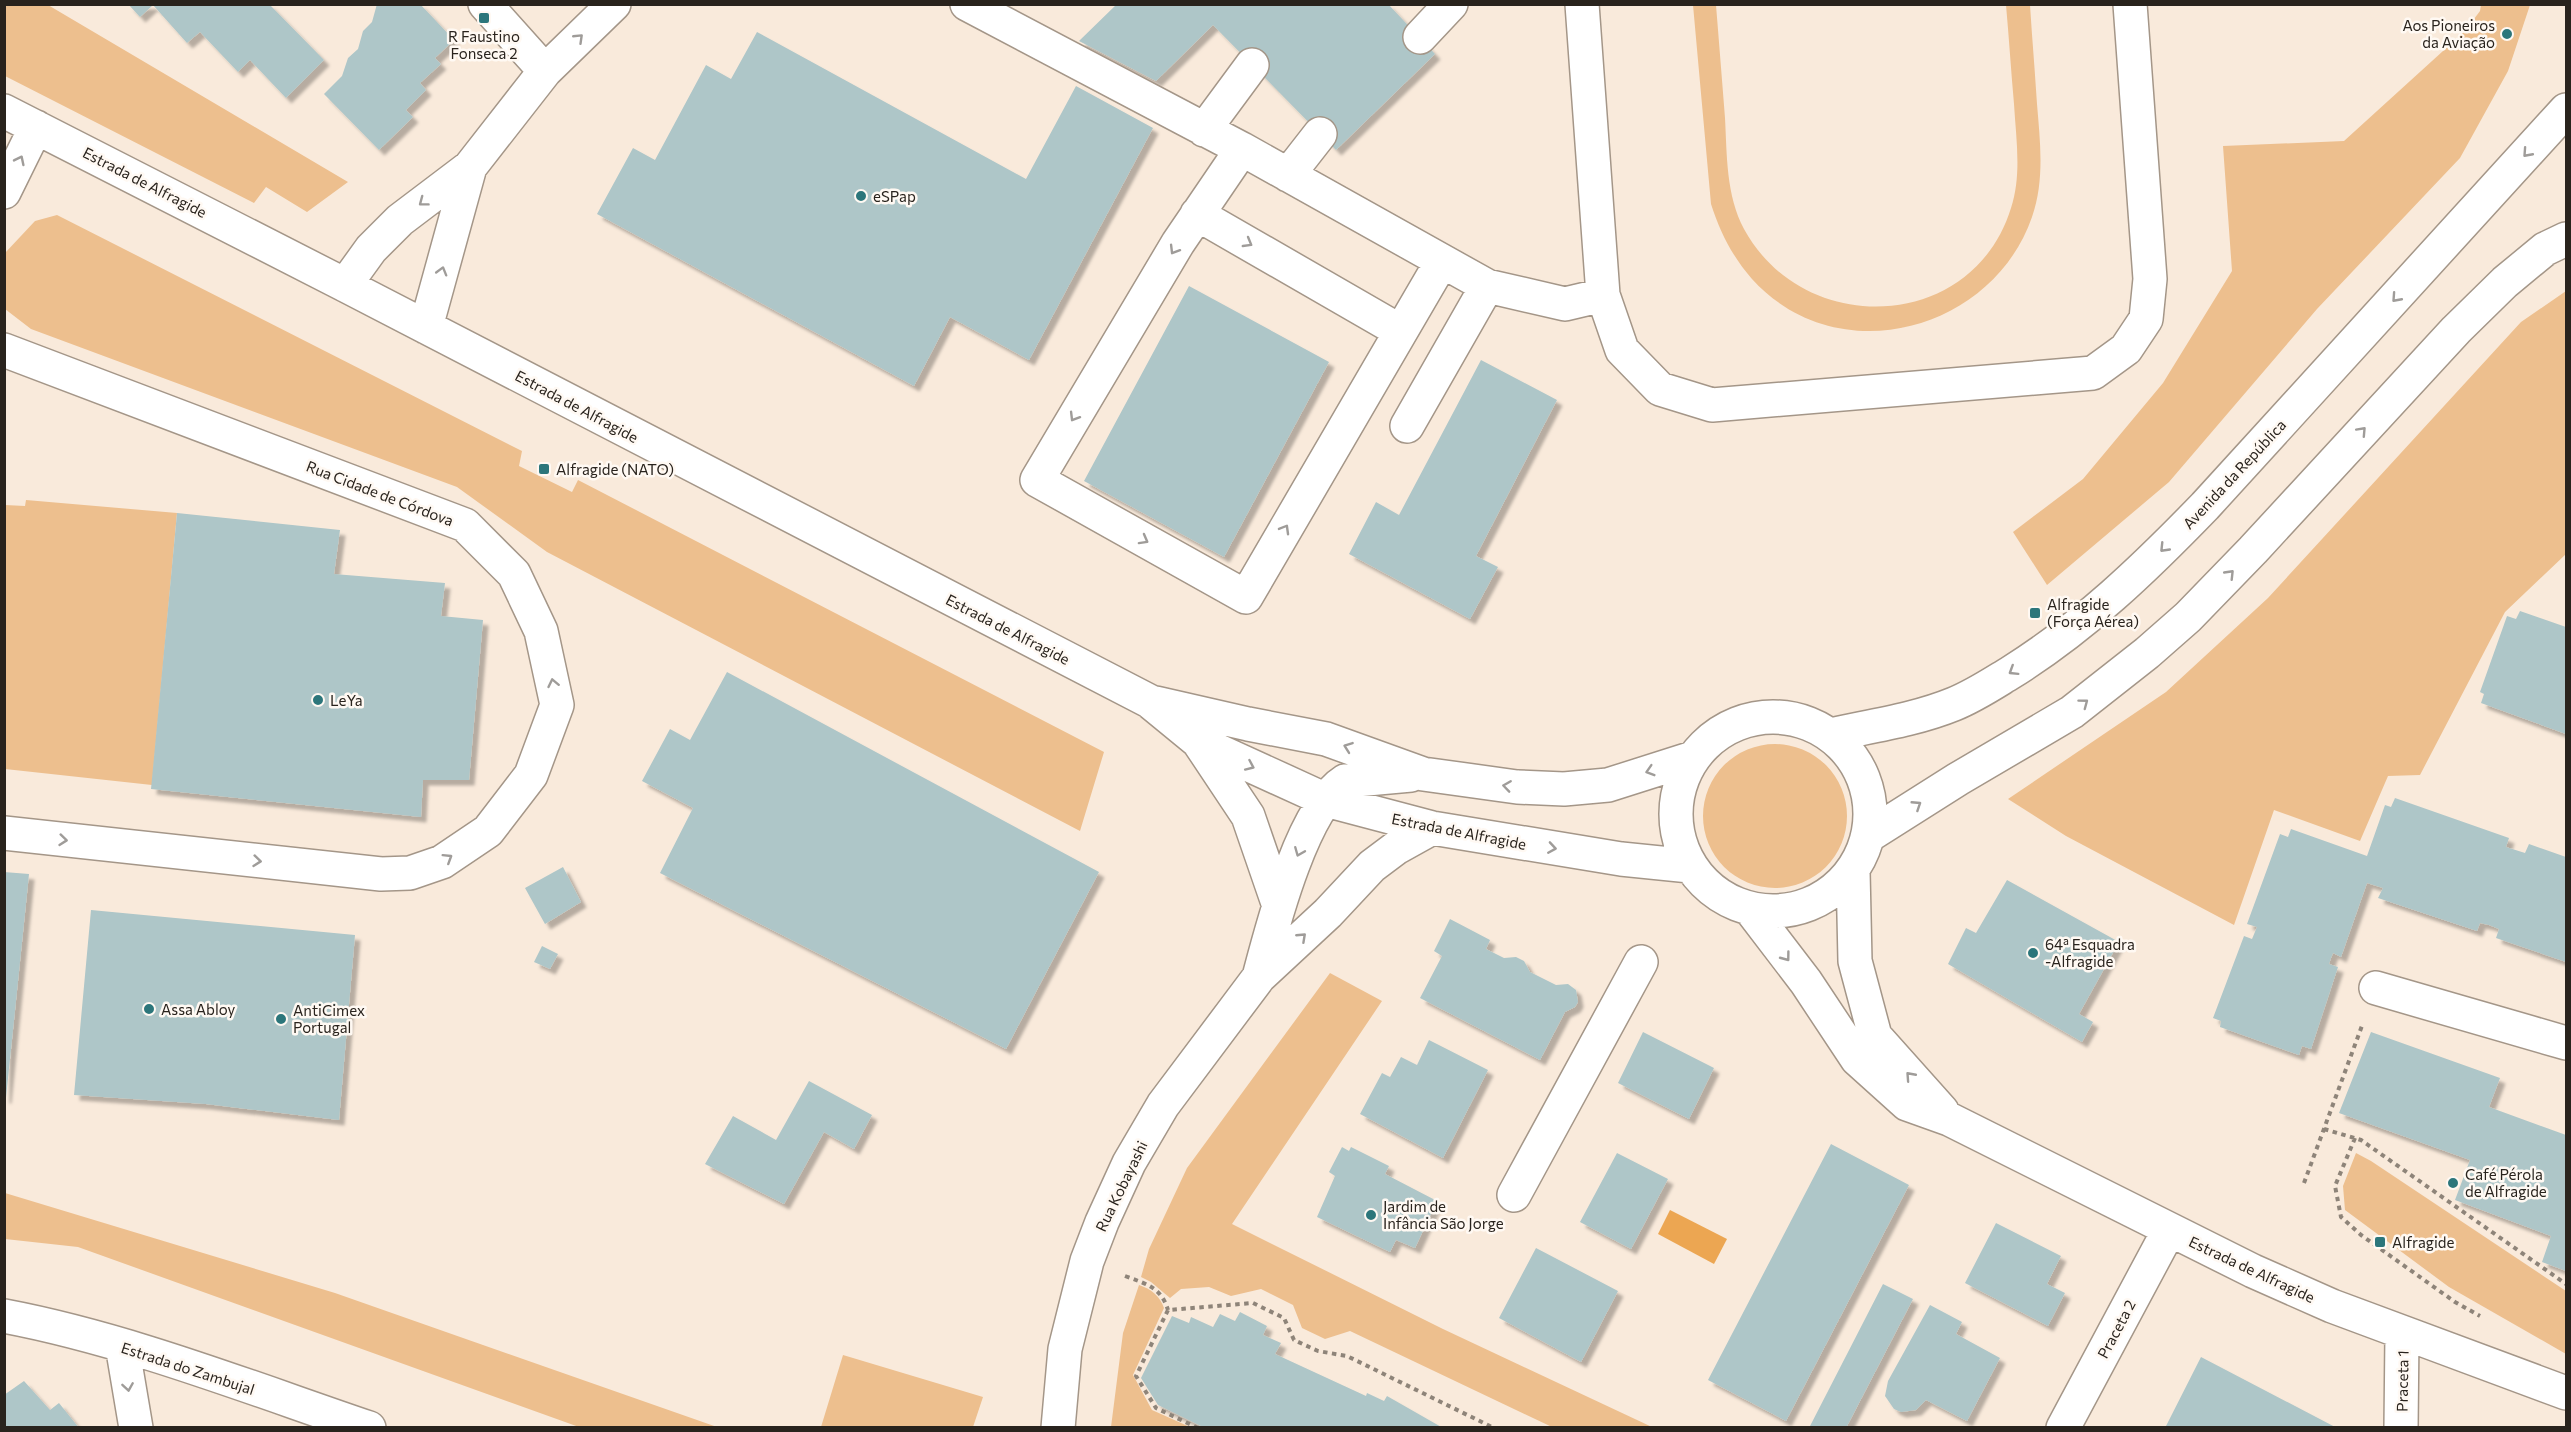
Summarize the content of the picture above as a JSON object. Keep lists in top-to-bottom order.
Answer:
{
  "streets": {
    "street": [
      "Estrada de Alfragide",
      "Avenida da República",
      "Rua Cidade de Córdova",
      "Rua Kobayashi",
      "Praceta 2",
      "Estrada do Zambujal",
      "Praceta 1"
    ]
  },
  "crossings": [
    ["Estrada de Alfragide", "Avenida da República"],
    ["Estrada de Alfragide", "Rua Kobayashi"],
    ["Estrada de Alfragide", "Praceta 2"],
    ["Estrada de Alfragide", "Praceta 1"]
  ],
  "places": {
    "transit": [
      "R Faustino Fonseca 2",
      "Alfragide (NATO)",
      "Alfragide (Força Aérea)",
      "Alfragide"
    ],
    "other": [
      "Aos Pioneiros da Aviação",
      "eSPap",
      "LeYa",
      "64ª Esquadra -Alfragide",
      "Assa Abloy",
      "AntiCimex Portugal",
      "Café Pérola de Alfragide",
      "Jardim de Infância São Jorge"
    ]
  }
}
